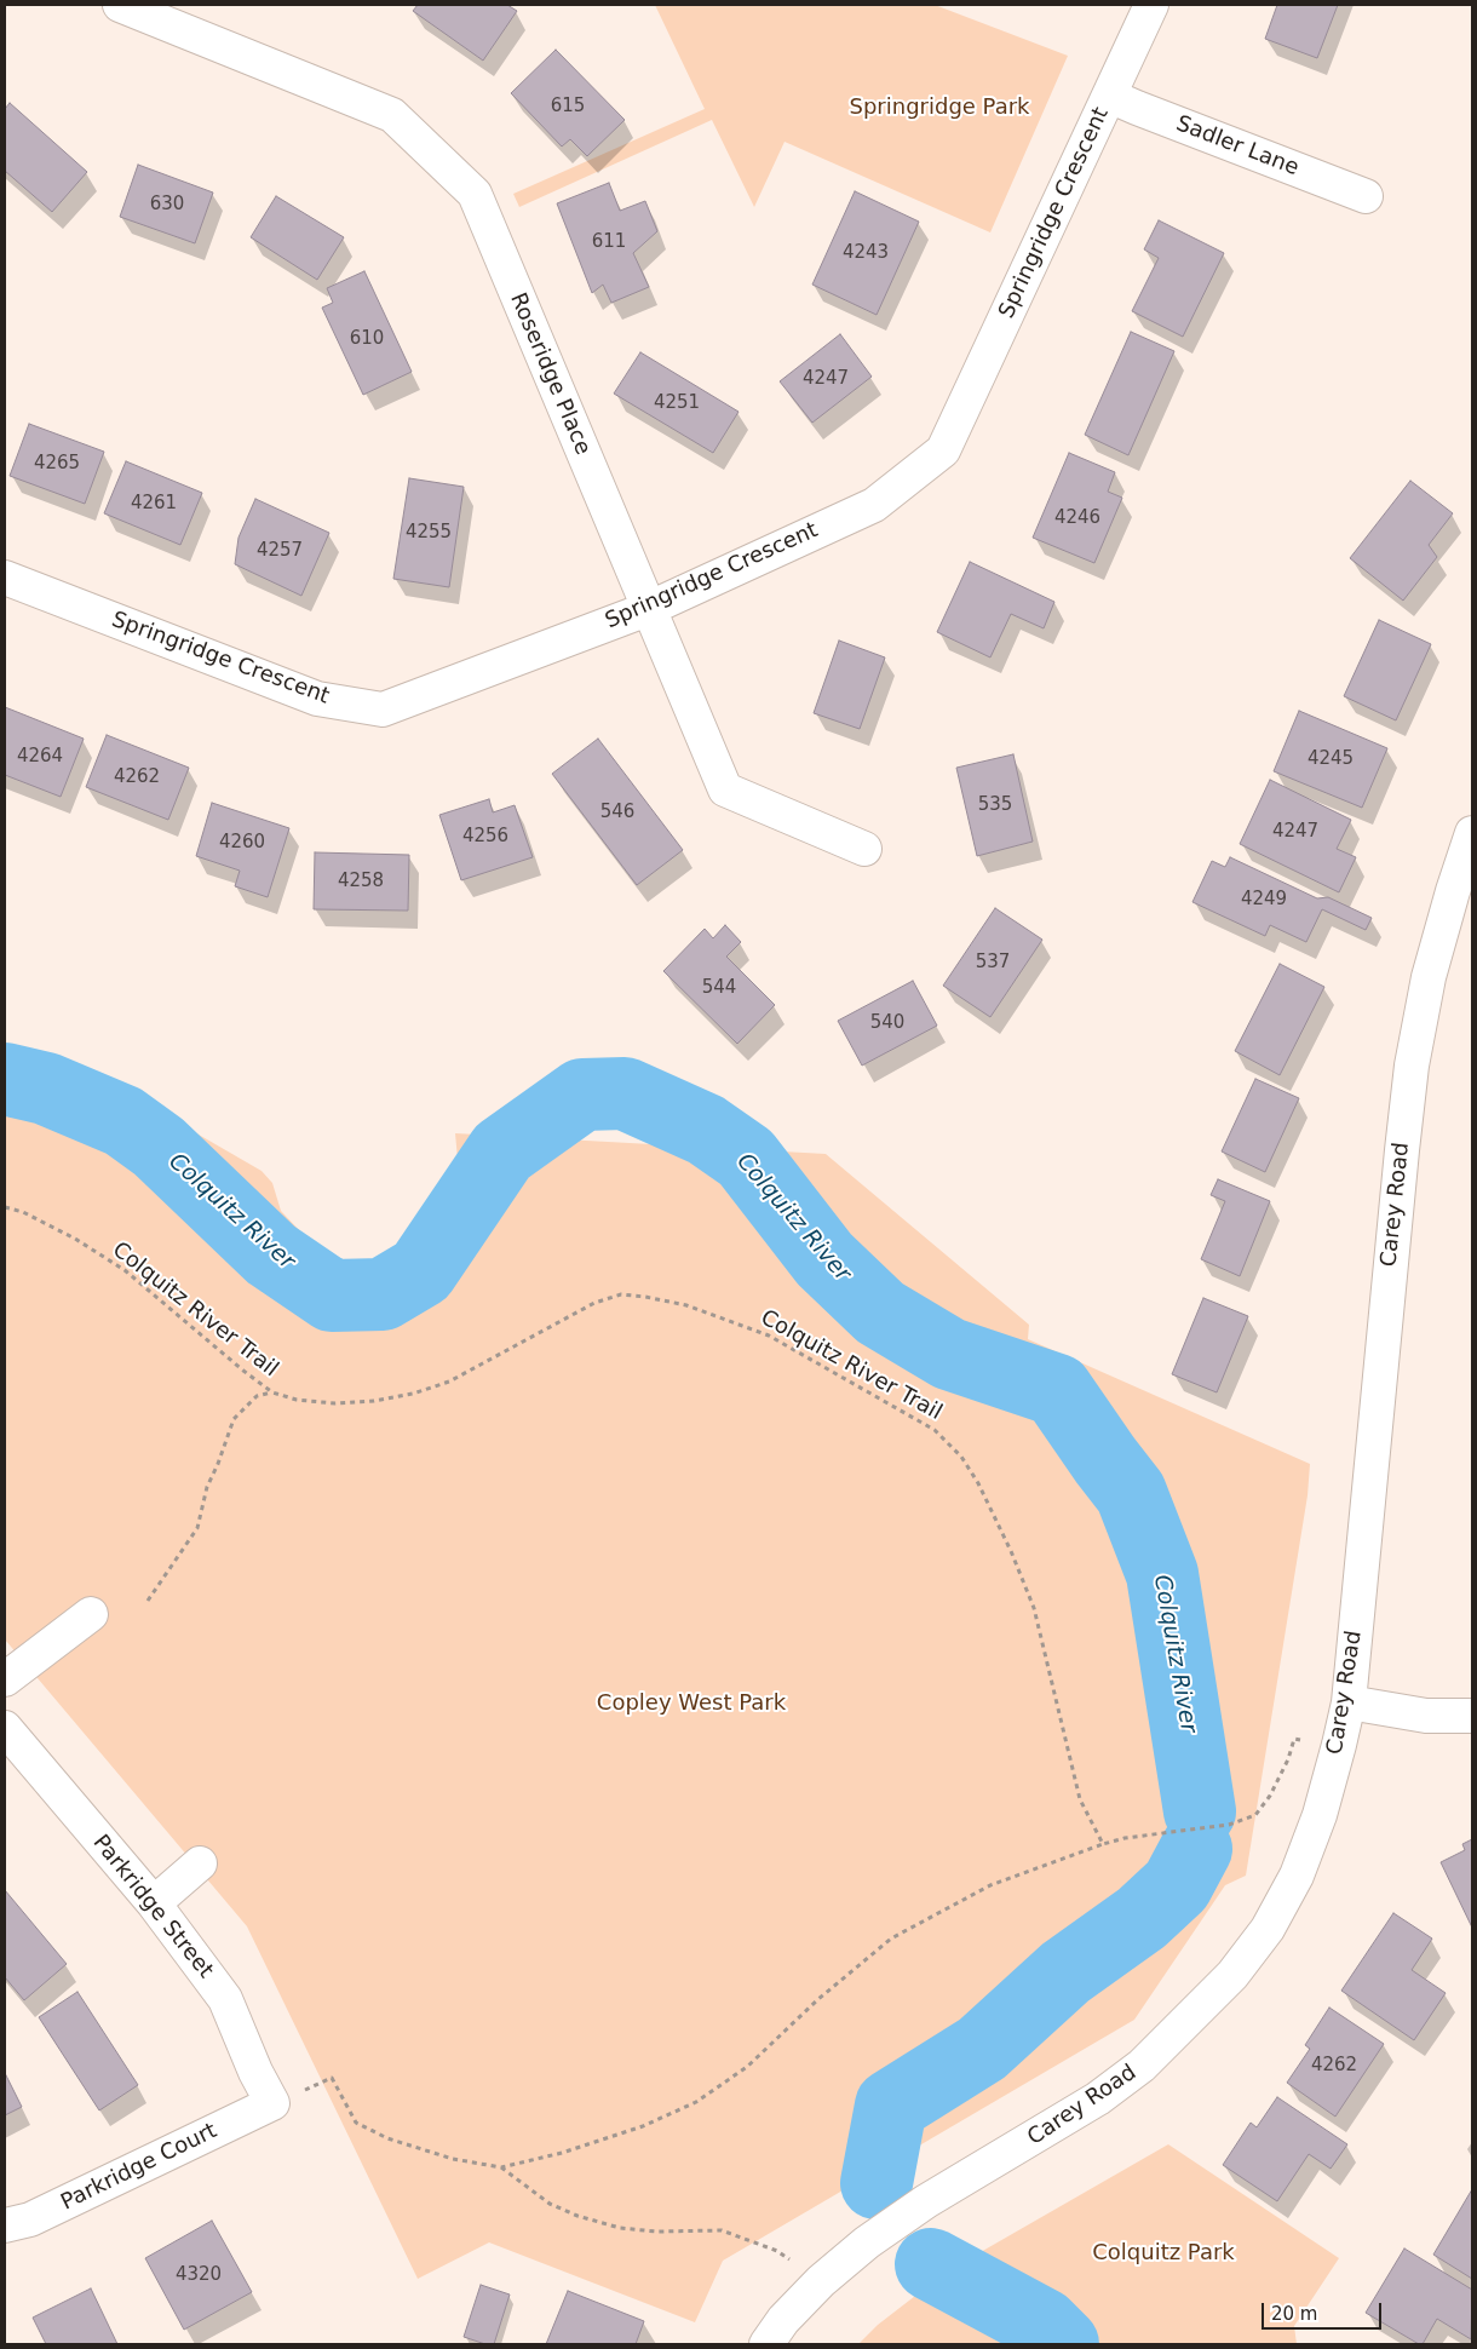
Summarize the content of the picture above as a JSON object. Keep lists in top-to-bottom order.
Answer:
{
  "streets": {
    "street": [
      "Sadler Lane",
      "Springridge Crescent",
      "Roseridge Place",
      "Carey Road",
      "Parkridge Street",
      "Parkridge Court"
    ],
    "path": ["Colquitz River Trail"]
  },
  "crossings": [
    ["Sadler Lane", "Springridge Crescent"],
    ["Springridge Crescent", "Roseridge Place"],
    ["Parkridge Street", "Parkridge Court"]
  ],
  "water": ["Colquitz River"],
  "parks": ["Springridge Park", "Copley West Park", "Colquitz Park"],
  "house_numbers": [
    "615",
    "630",
    "611",
    "4243",
    "610",
    "4247",
    "4251",
    "4265",
    "4261",
    "4246",
    "4255",
    "4257",
    "4264",
    "4245",
    "4262",
    "535",
    "546",
    "4247",
    "4256",
    "4260",
    "4258",
    "4249",
    "537",
    "544",
    "540",
    "4262",
    "4320"
  ],
  "scale_bar": "20 m"
}
